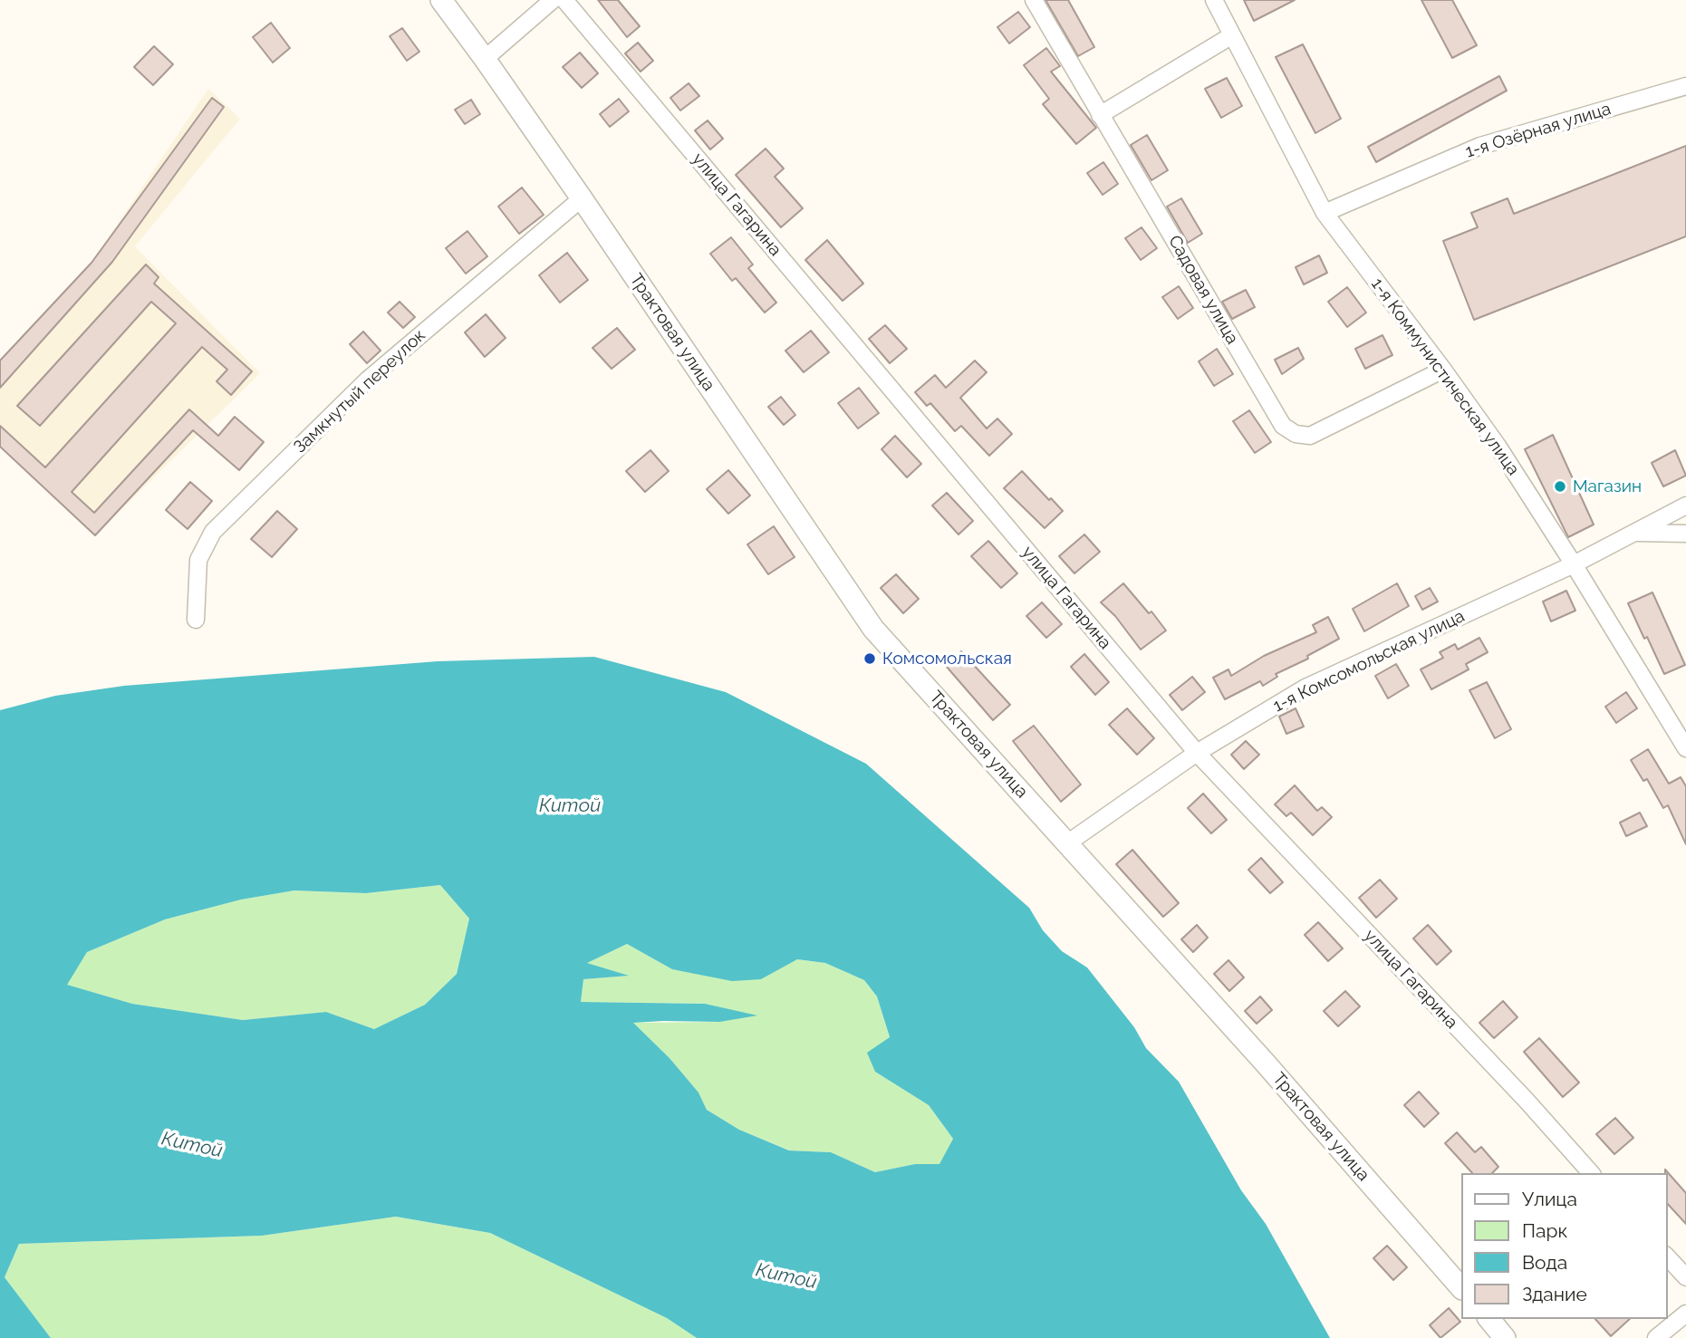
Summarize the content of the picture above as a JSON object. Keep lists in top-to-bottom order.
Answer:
{
  "streets": {
    "street": [
      "1-я Озёрная улица",
      "улица Гагарина",
      "Садовая улица",
      "Трактовая улица",
      "1-я Коммунистическая улица",
      "Замкнутый переулок",
      "1-я Комсомольская улица"
    ]
  },
  "crossings": [
    ["1-я Озёрная улица", "1-я Коммунистическая улица"],
    ["улица Гагарина", "1-я Комсомольская улица"],
    ["Садовая улица", "1-я Коммунистическая улица"],
    ["Трактовая улица", "Замкнутый переулок"],
    ["Трактовая улица", "1-я Комсомольская улица"],
    ["1-я Коммунистическая улица", "1-я Комсомольская улица"]
  ],
  "water": ["Китой"],
  "places": ["Магазин", "Комсомольская"],
  "legend": [
    "Улица",
    "Парк",
    "Вода",
    "Здание"
  ]
}
